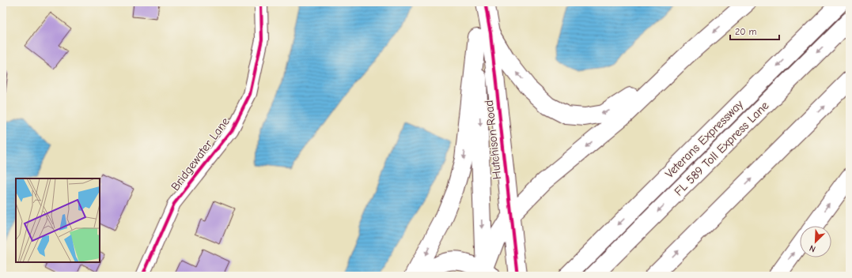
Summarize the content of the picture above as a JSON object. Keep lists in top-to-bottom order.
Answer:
{
  "streets": {
    "main road": ["Veterans Expressway", "Hutchison Road", "FL 589 Toll Express Lane"],
    "street": ["Bridgewater Lane"]
  },
  "scale_bar": "20 m",
  "north": "bottom left"
}
